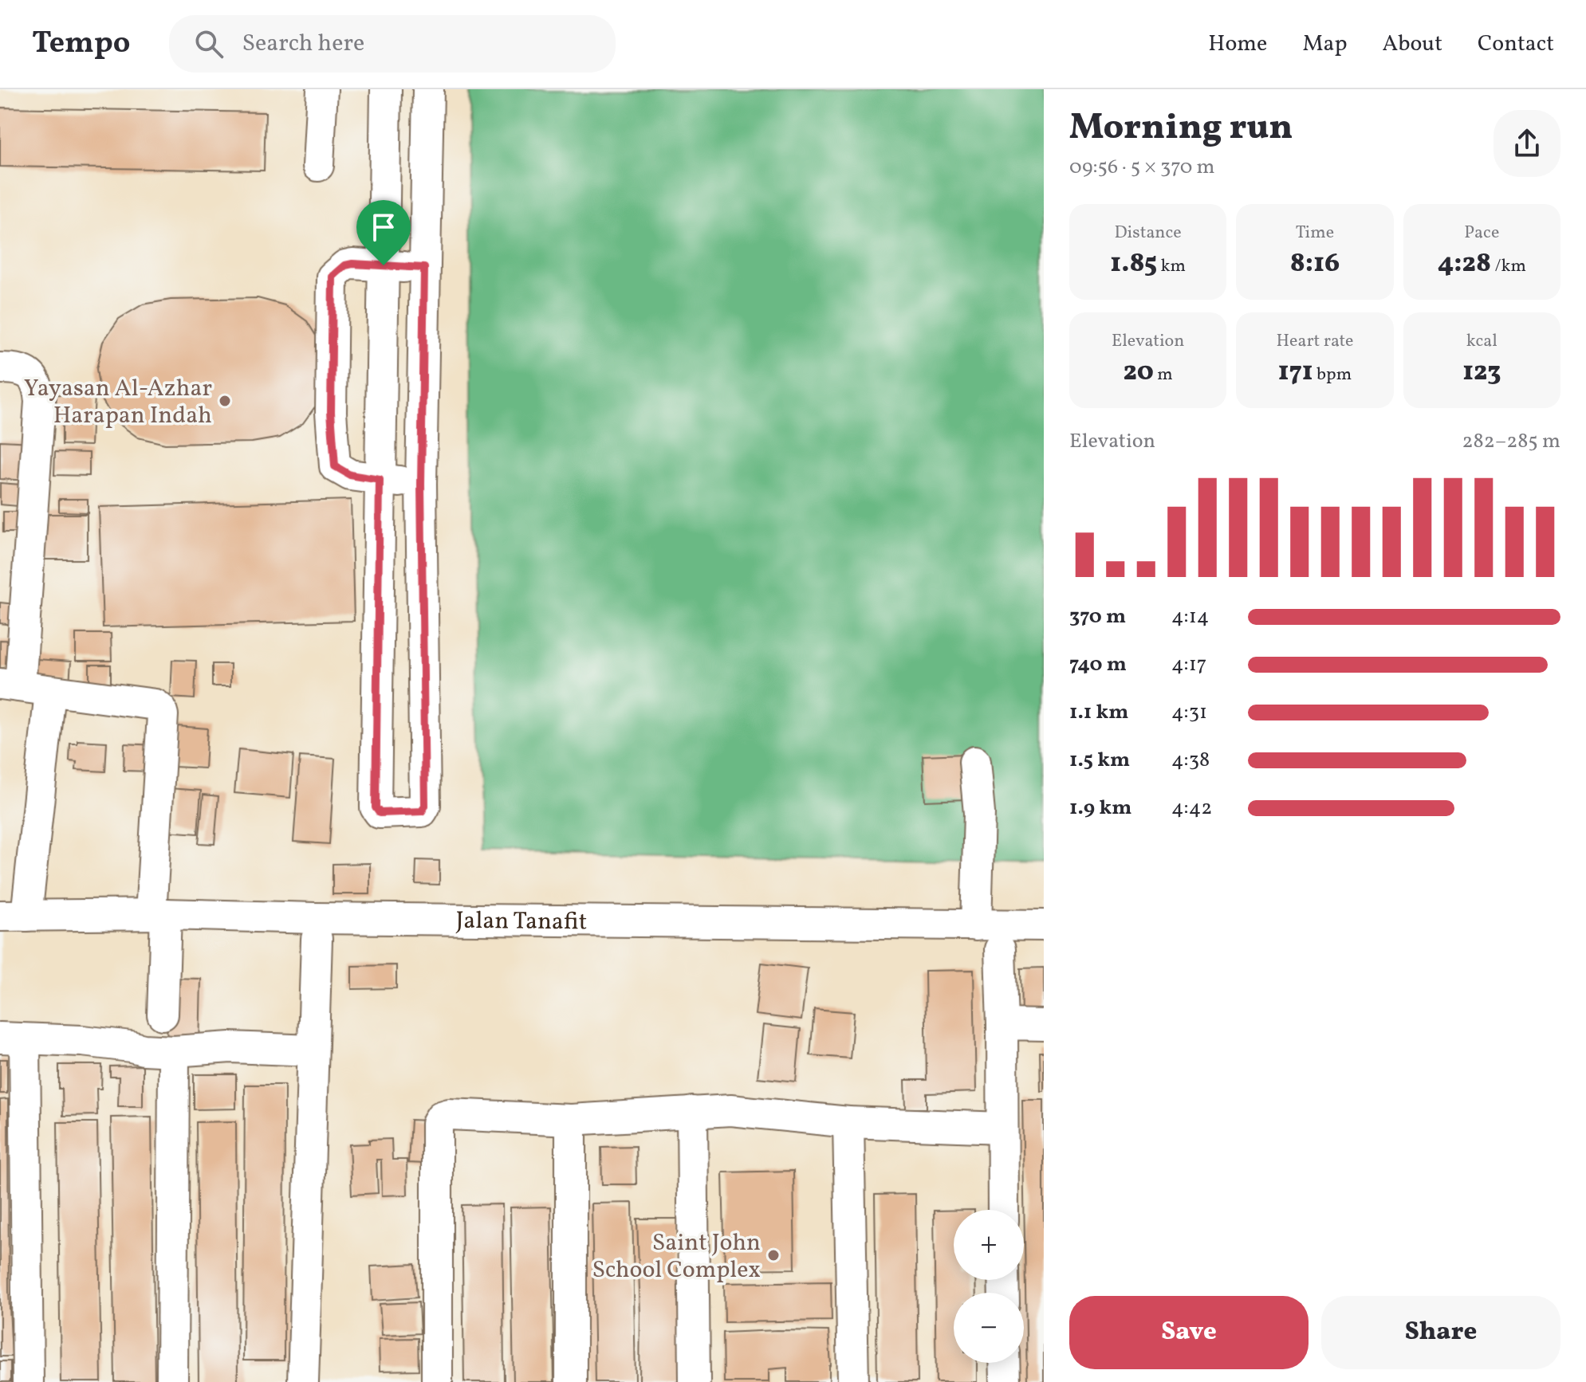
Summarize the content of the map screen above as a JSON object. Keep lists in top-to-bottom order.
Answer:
{
  "streets": {
    "street": ["Jalan Tanafit"]
  },
  "places": ["Yayasan Al-Azhar Harapan Indah", "Saint John School Complex"],
  "page": {
    "header": "Tempo",
    "search": "Search here",
    "nav": [
      "Home",
      "Map",
      "About",
      "Contact"
    ],
    "heading": ["Morning run", "09:56 · 5 × 370 m"],
    "stats": [
      ["Distance", "1.85 km"],
      ["Time", "8:16"],
      ["Pace", "4:28 /km"],
      ["Elevation", "20 m"],
      ["Heart rate", "171 bpm"],
      ["kcal", "123"]
    ],
    "chart": ["Elevation", "282–285 m"],
    "list": [
      {
        "name": "370 m",
        "note": "4:14"
      },
      {
        "name": "740 m",
        "note": "4:17"
      },
      {
        "name": "1.1 km",
        "note": "4:31"
      },
      {
        "name": "1.5 km",
        "note": "4:38"
      },
      {
        "name": "1.9 km",
        "note": "4:42"
      }
    ],
    "map_buttons": ["+", "−"],
    "buttons": ["Save", "Share"]
  }
}
